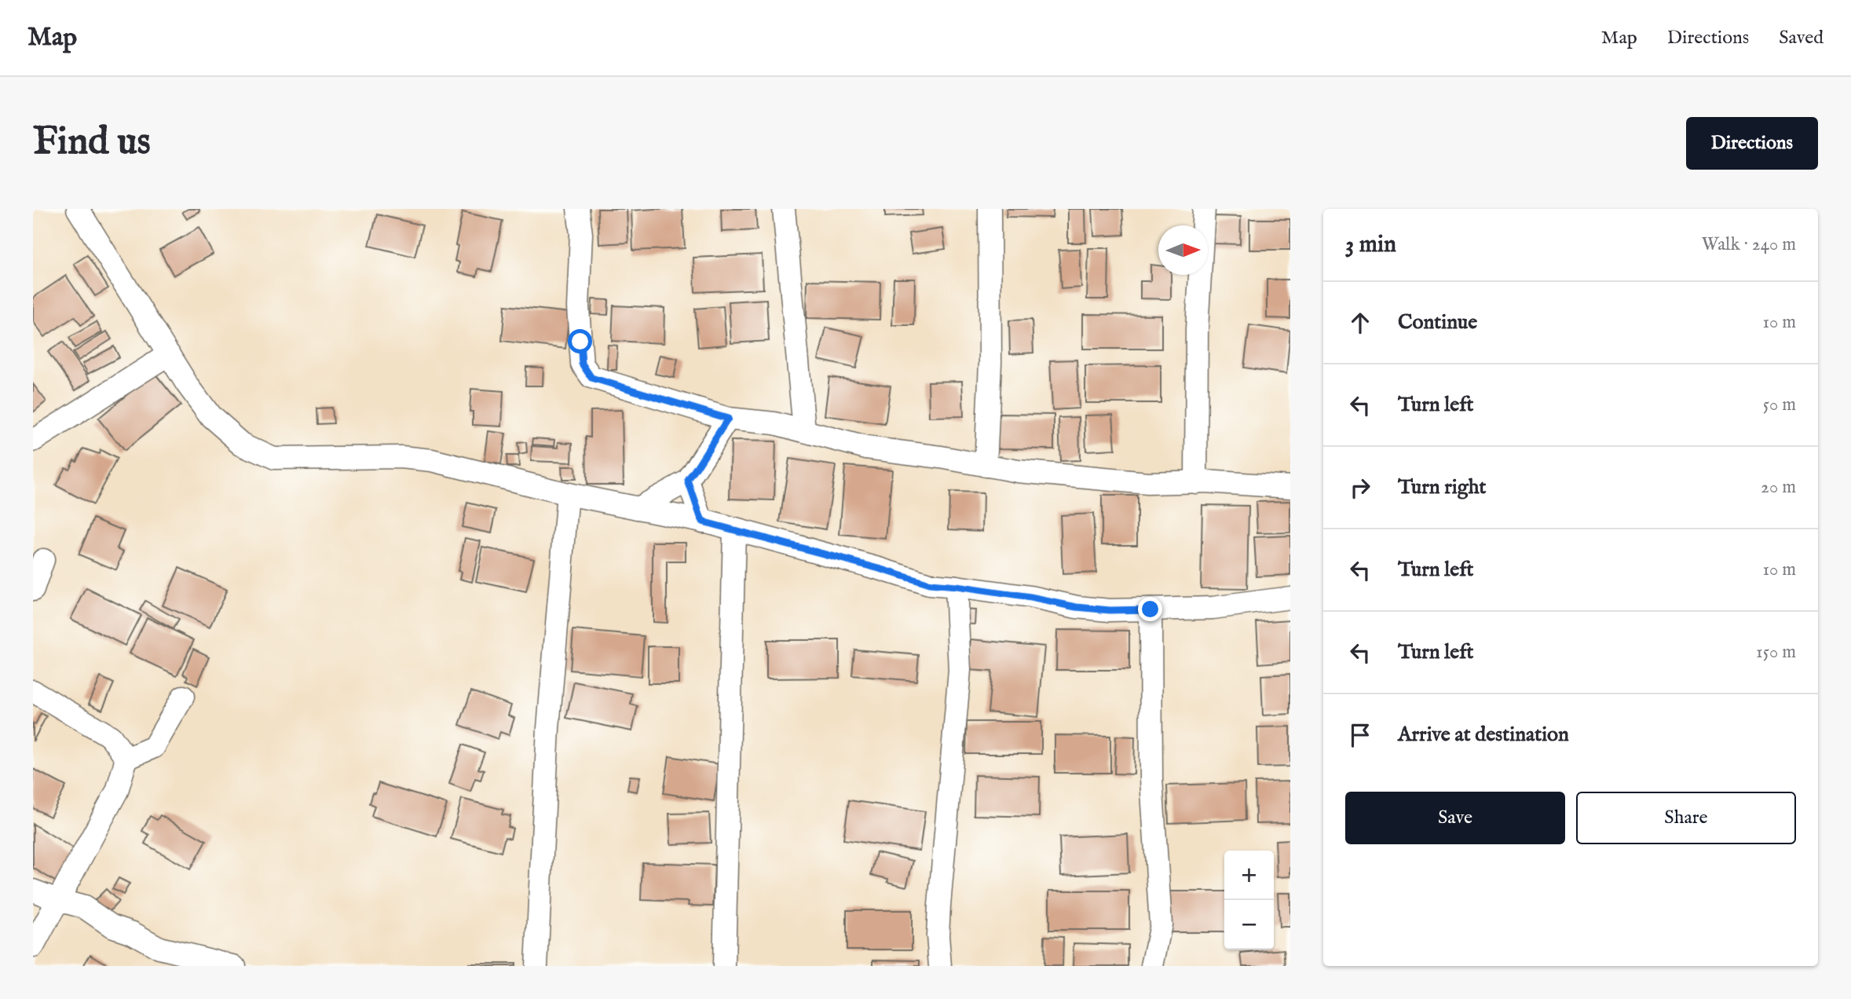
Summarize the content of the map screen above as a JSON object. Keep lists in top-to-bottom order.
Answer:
{
  "north": "right",
  "page": {
    "header": "Map",
    "nav": ["Map", "Directions", "Saved"],
    "buttons": [
      "Directions",
      ["Save", "Share"]
    ],
    "title": "Find us",
    "heading": ["3 min", "Walk · 240 m"],
    "list": [
      ["Continue", "10 m"],
      ["Turn left", "50 m"],
      ["Turn right", "20 m"],
      ["Turn left", "10 m"],
      ["Turn left", "150 m"],
      "Arrive at destination"
    ],
    "map_buttons": ["+", "−"]
  }
}
